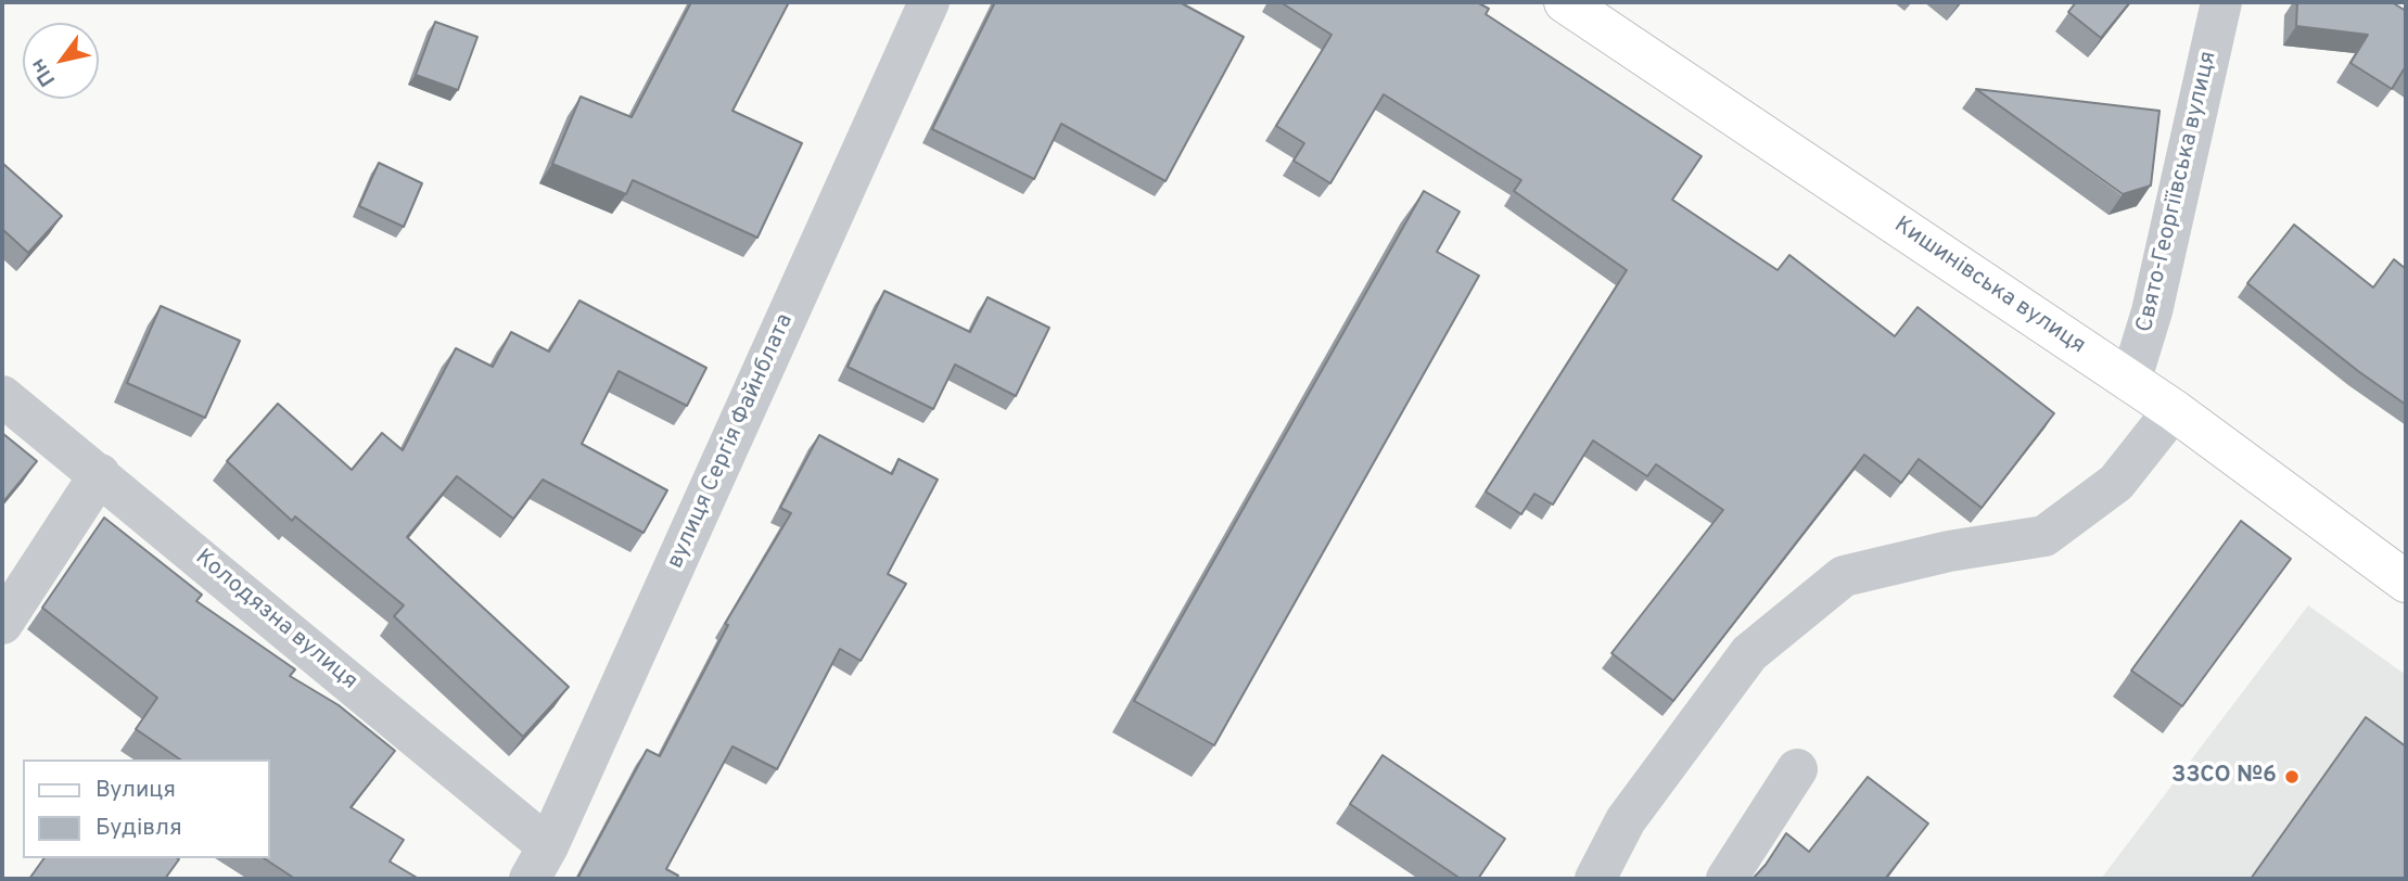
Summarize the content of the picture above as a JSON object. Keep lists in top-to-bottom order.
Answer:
{
  "streets": {
    "main road": ["Кишинівська вулиця"],
    "street": ["Свято-Георгіївська вулиця", "вулиця Сергія Файнблата", "Колодязна вулиця"]
  },
  "crossings": [
    ["Свято-Георгіївська вулиця", "Кишинівська вулиця"],
    ["вулиця Сергія Файнблата", "Колодязна вулиця"]
  ],
  "places": ["ЗЗСО №6"],
  "legend": ["Вулиця", "Будівля"],
  "north": "bottom left"
}
